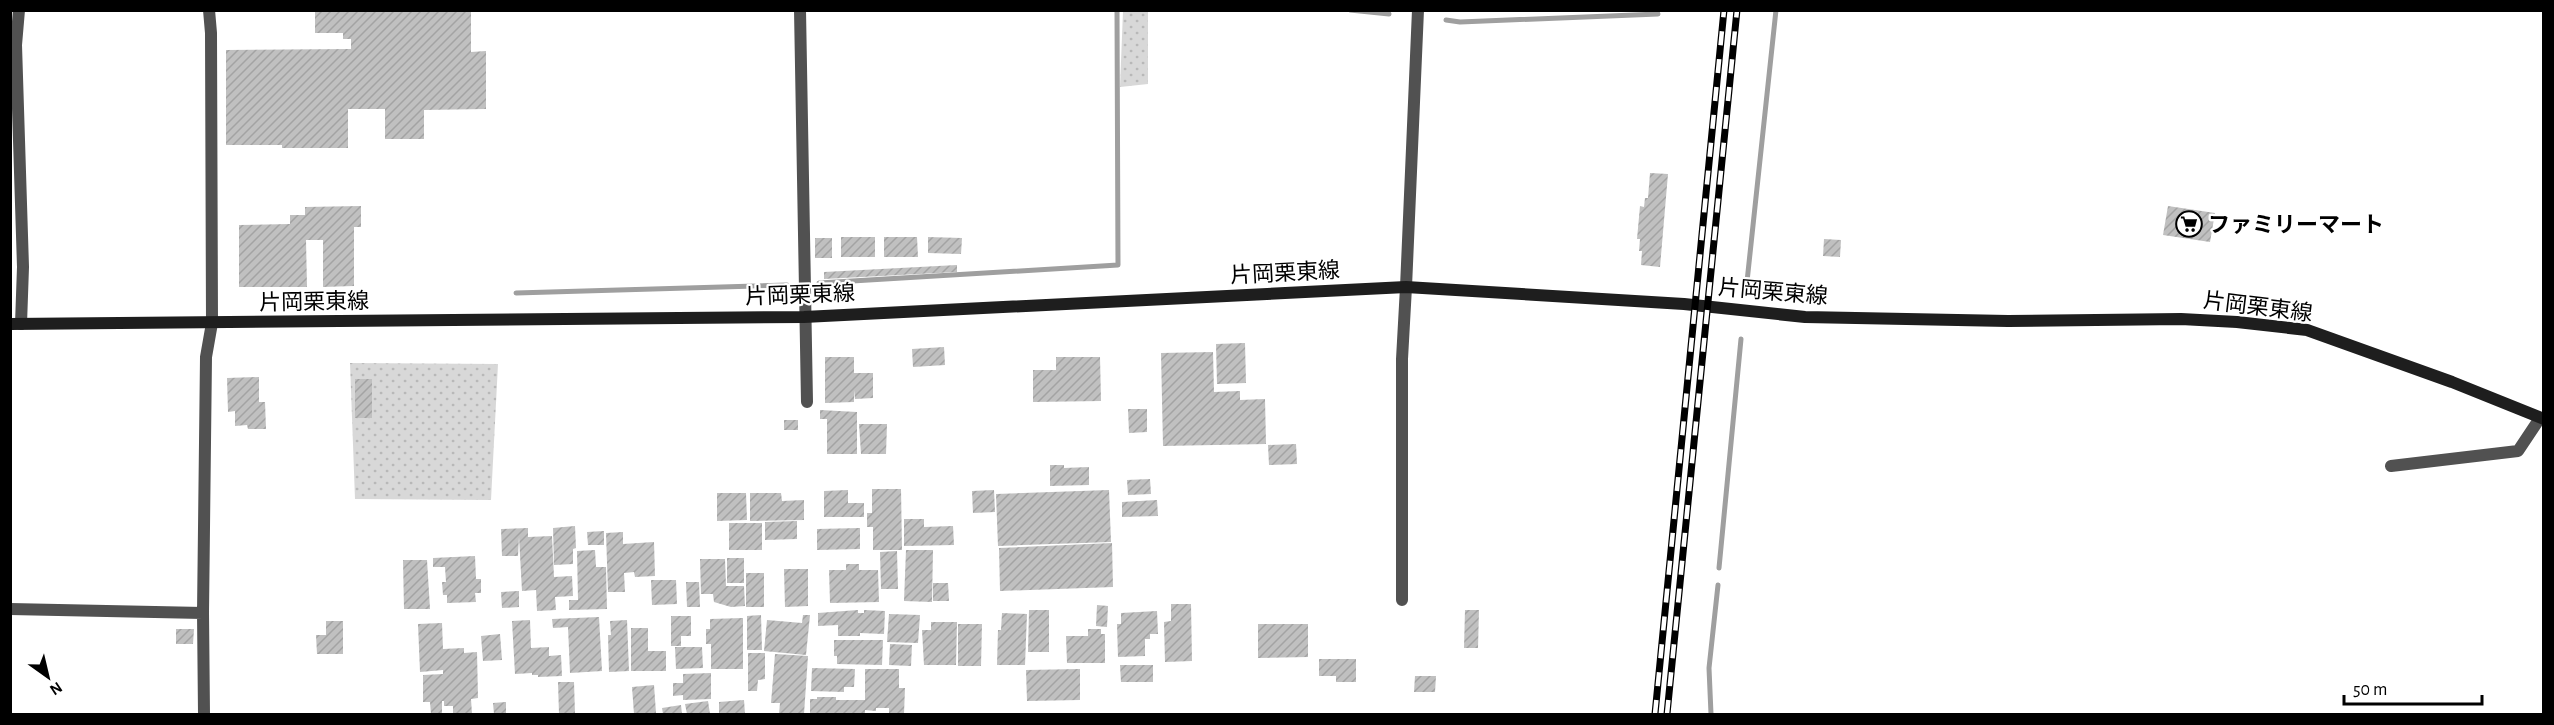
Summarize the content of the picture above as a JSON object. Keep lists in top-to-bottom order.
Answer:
{
  "streets": {
    "main road": ["片岡栗東線"]
  },
  "places": {
    "supermarket": ["ファミリーマート"]
  },
  "scale_bar": "50 m",
  "north": "bottom right"
}
